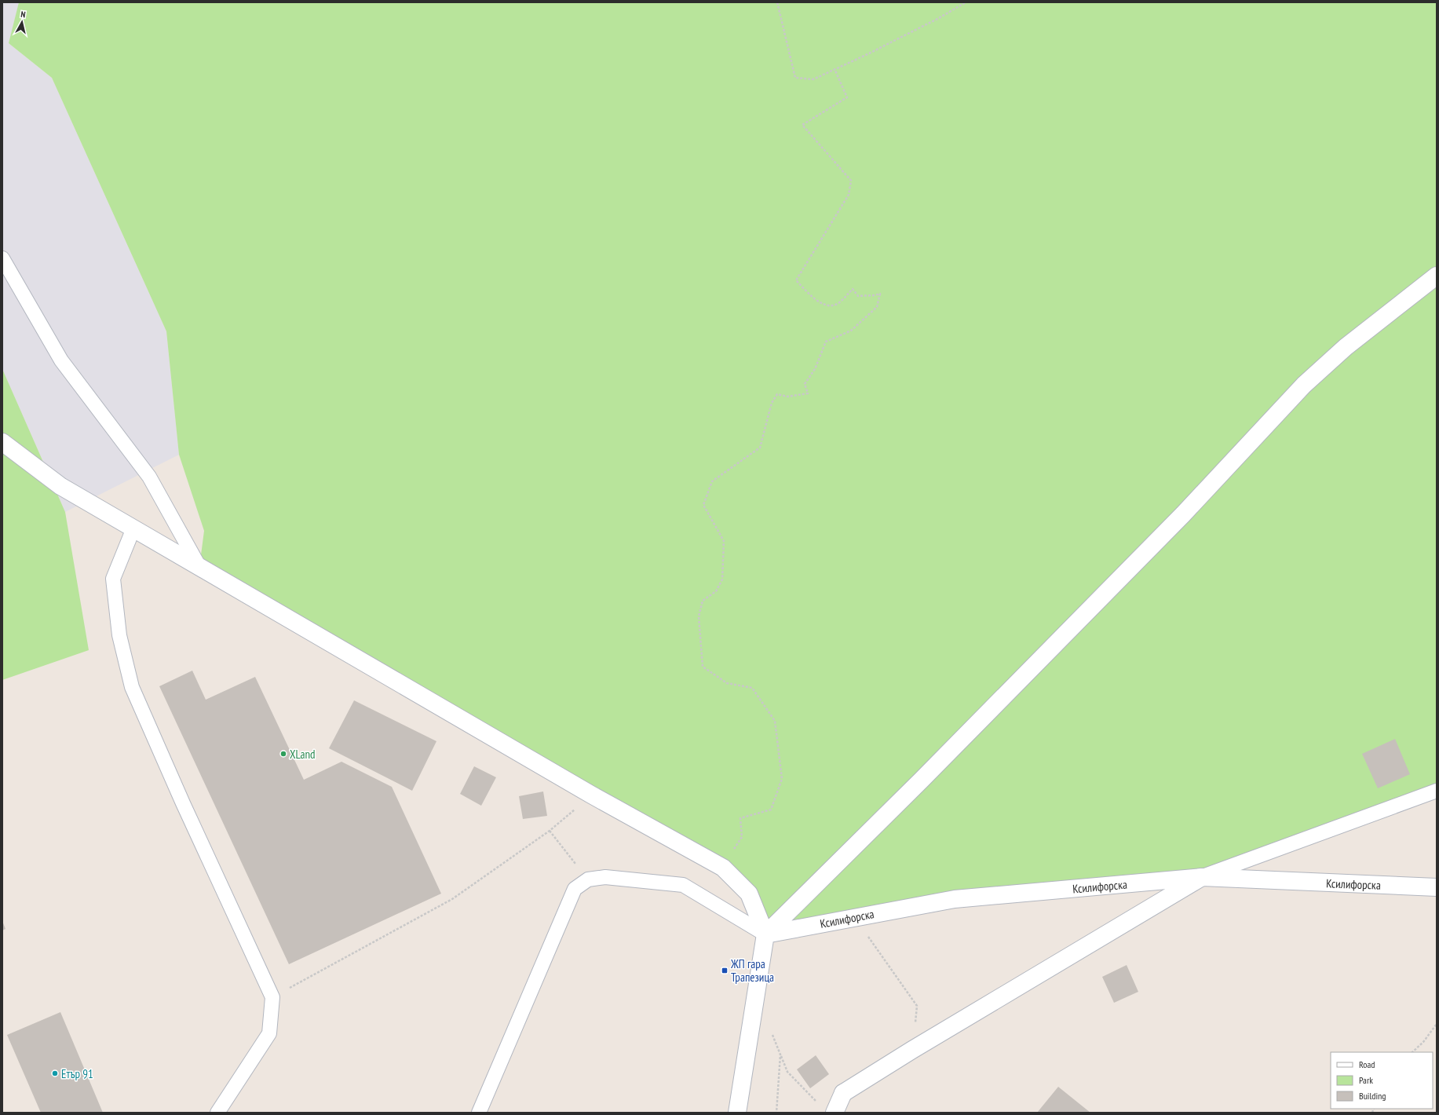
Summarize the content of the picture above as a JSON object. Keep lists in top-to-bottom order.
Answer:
{
  "streets": {
    "street": ["Ксилифорска"]
  },
  "places": {
    "other": ["XLand", "Етър 91"],
    "transit": ["ЖП гара Трапезица"]
  },
  "legend": ["Road", "Park", "Building"],
  "north": "top"
}
